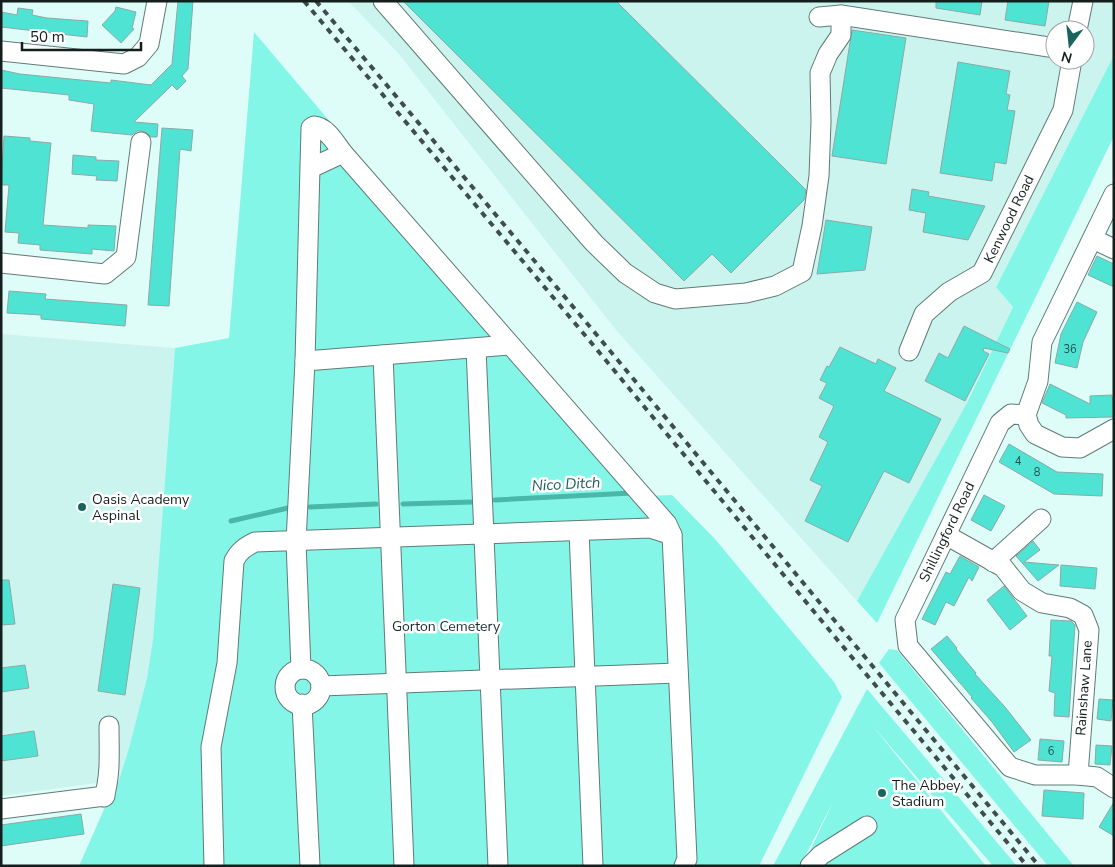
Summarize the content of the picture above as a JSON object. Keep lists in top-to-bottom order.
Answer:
{
  "streets": {
    "street": ["Kenwood Road", "Shillingford Road", "Rainshaw Lane"]
  },
  "crossings": [
    ["Shillingford Road", "Rainshaw Lane"]
  ],
  "water": ["Nico Ditch"],
  "parks": ["Gorton Cemetery"],
  "places": ["Oasis Academy Aspinal", "The Abbey Stadium"],
  "house_numbers": [
    "36",
    "4",
    "8",
    "6"
  ],
  "scale_bar": "50 m",
  "north": "bottom"
}
